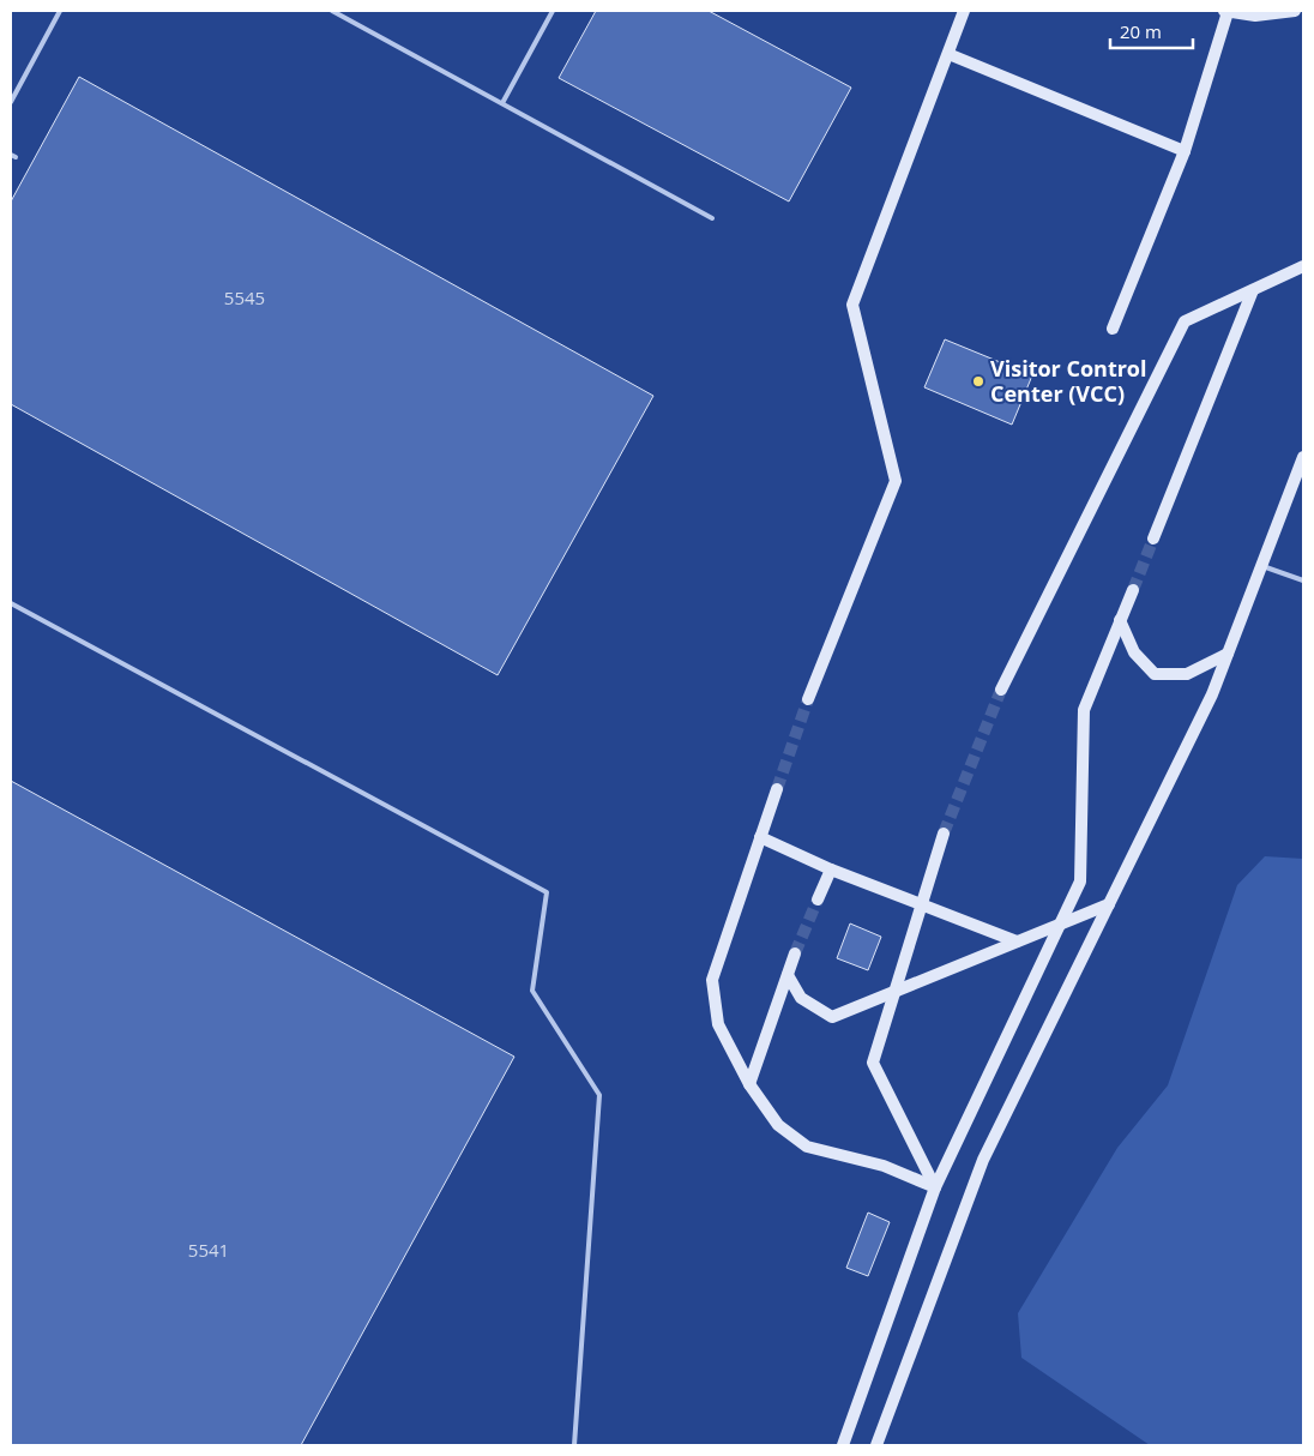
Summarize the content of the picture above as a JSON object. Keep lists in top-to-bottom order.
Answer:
{
  "places": ["Visitor Control Center (VCC)"],
  "house_numbers": ["5545", "5541"],
  "scale_bar": "20 m"
}
